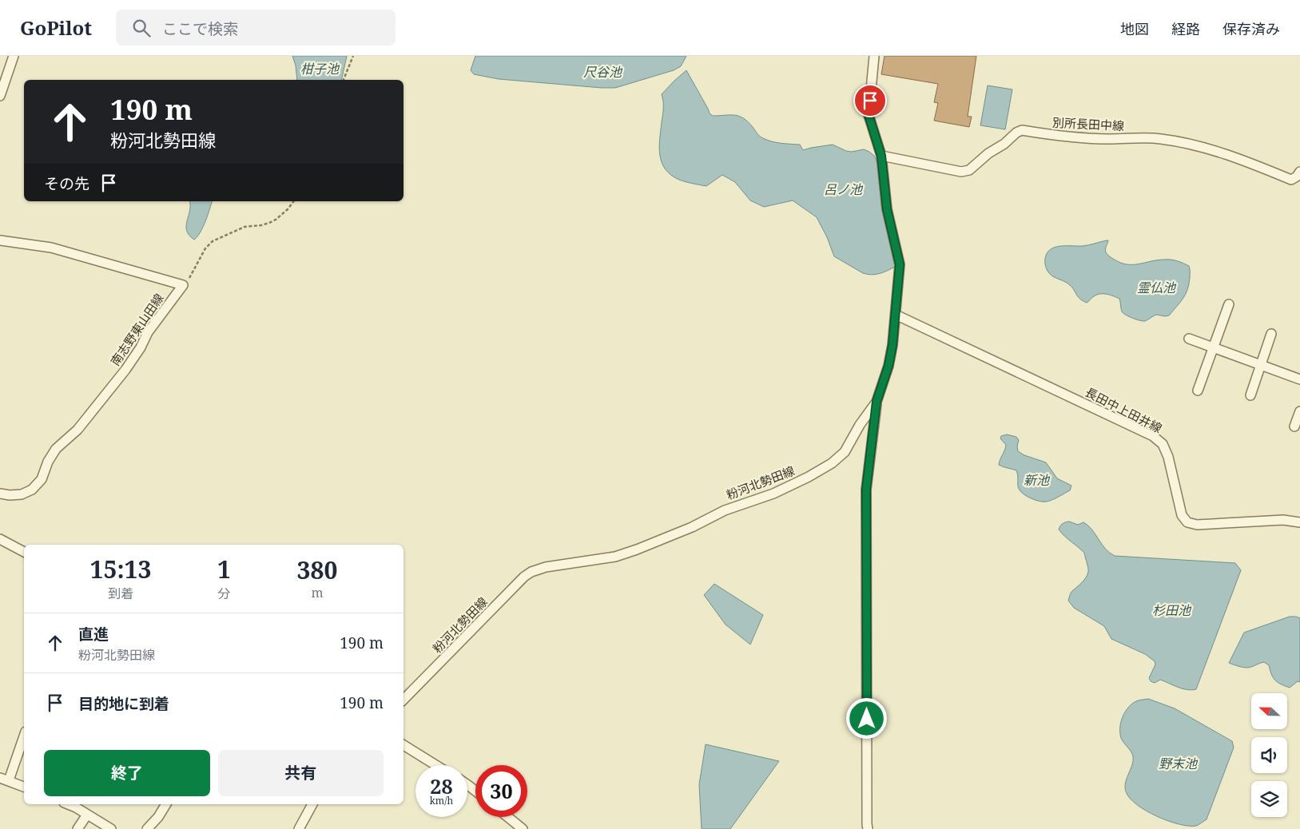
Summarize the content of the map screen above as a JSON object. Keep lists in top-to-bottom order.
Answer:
{
  "streets": {
    "street": [
      "別所長田中線",
      "南志野東山田線",
      "長田中上田井線",
      "粉河北勢田線"
    ]
  },
  "crossings": [
    ["別所長田中線", "粉河北勢田線"],
    ["長田中上田井線", "粉河北勢田線"]
  ],
  "water": [
    "柑子池",
    "尺谷池",
    "呂ノ池",
    "霊仏池",
    "新池",
    "杉田池",
    "野末池"
  ],
  "north": "left",
  "page": {
    "header": "GoPilot",
    "search": "ここで検索",
    "nav": ["地図", "経路", "保存済み"],
    "turn": ["190 m", "粉河北勢田線"],
    "then": "その先",
    "eta": [
      "15:13",
      "到着",
      "1",
      "分",
      "380",
      "m"
    ],
    "list": [
      {
        "name": "直進",
        "note": "粉河北勢田線",
        "value": "190 m"
      },
      {
        "name": "目的地に到着",
        "value": "190 m"
      }
    ],
    "buttons": ["終了", "共有"],
    "speed": "28 km/h",
    "limit": "30"
  }
}
